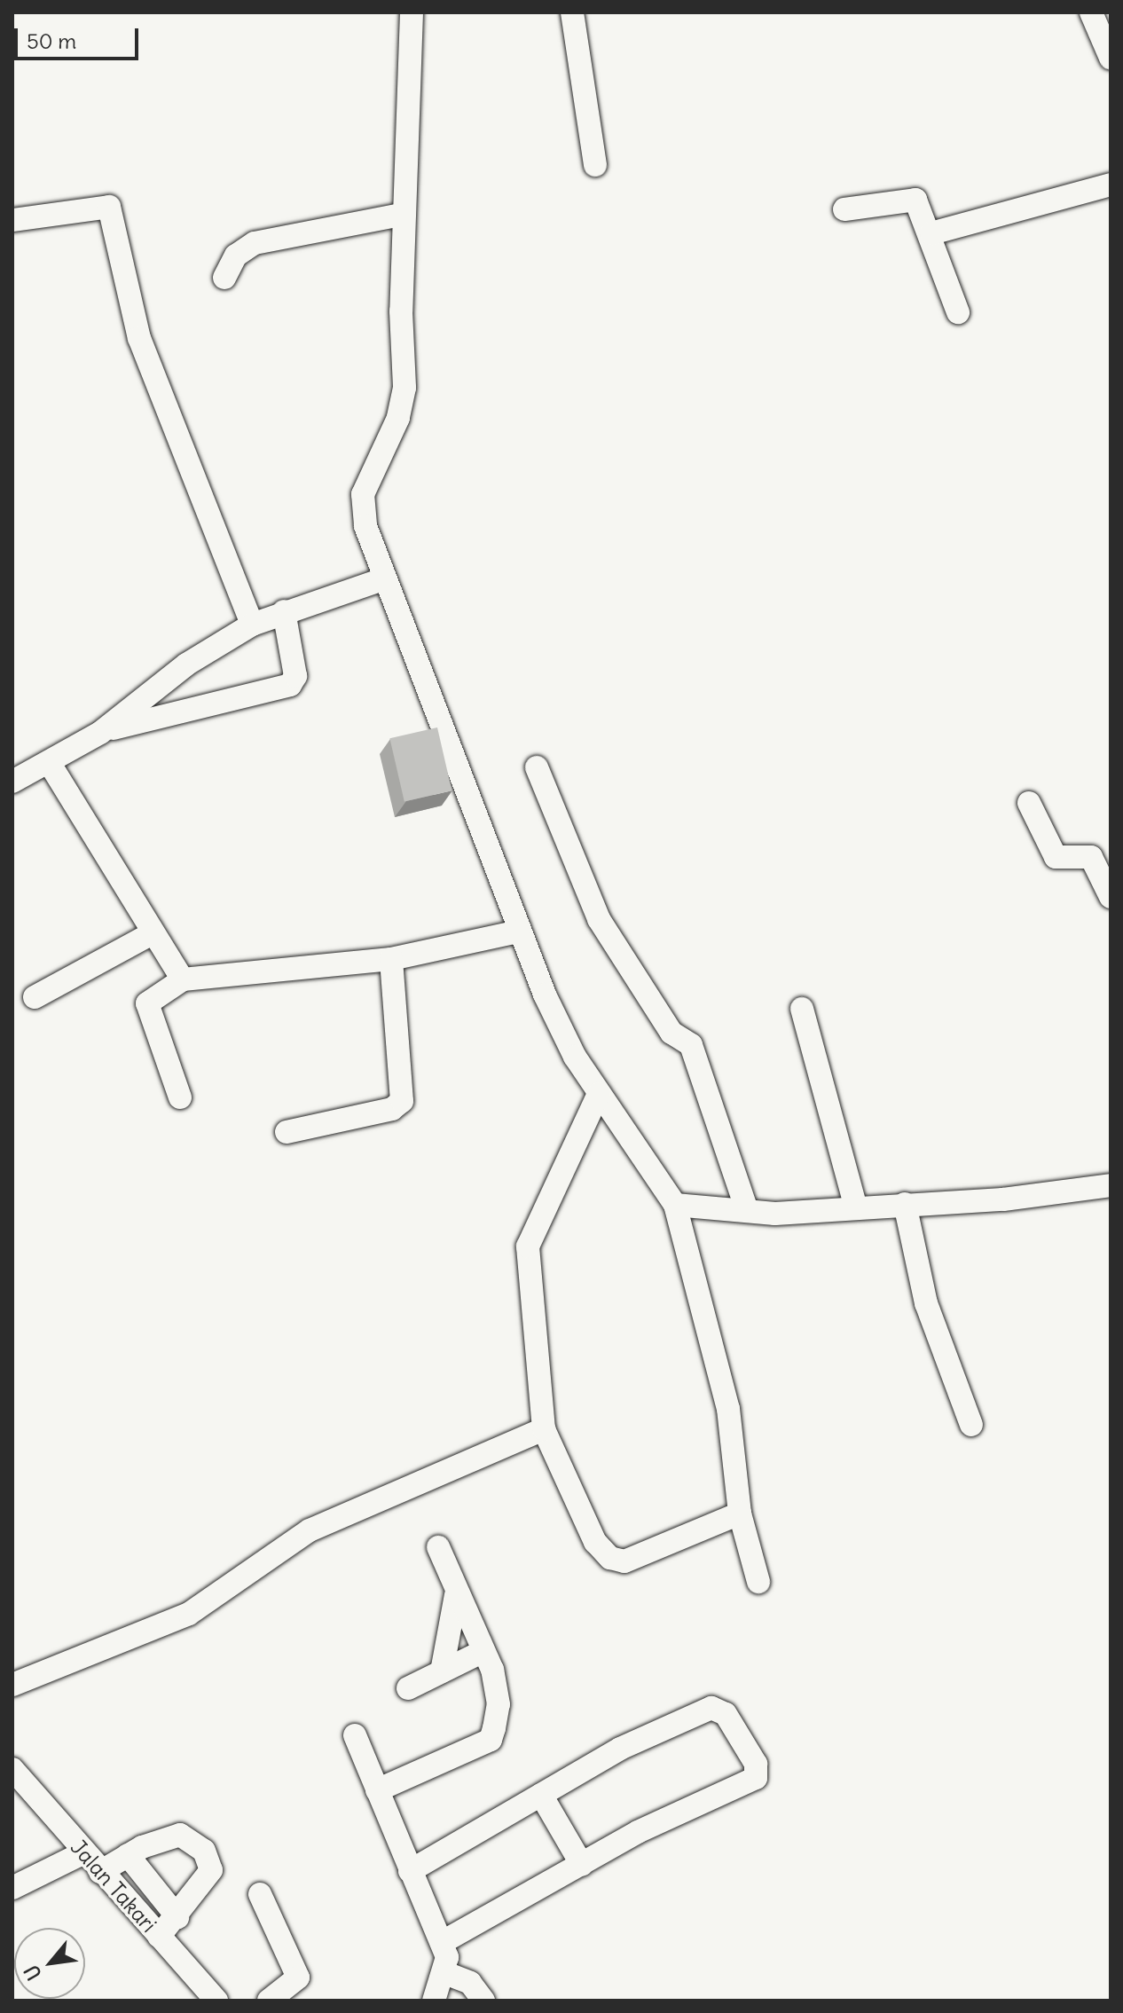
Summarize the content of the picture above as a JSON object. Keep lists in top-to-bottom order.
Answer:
{
  "streets": {
    "street": ["Jalan Takari"]
  },
  "scale_bar": "50 m",
  "north": "bottom left"
}
